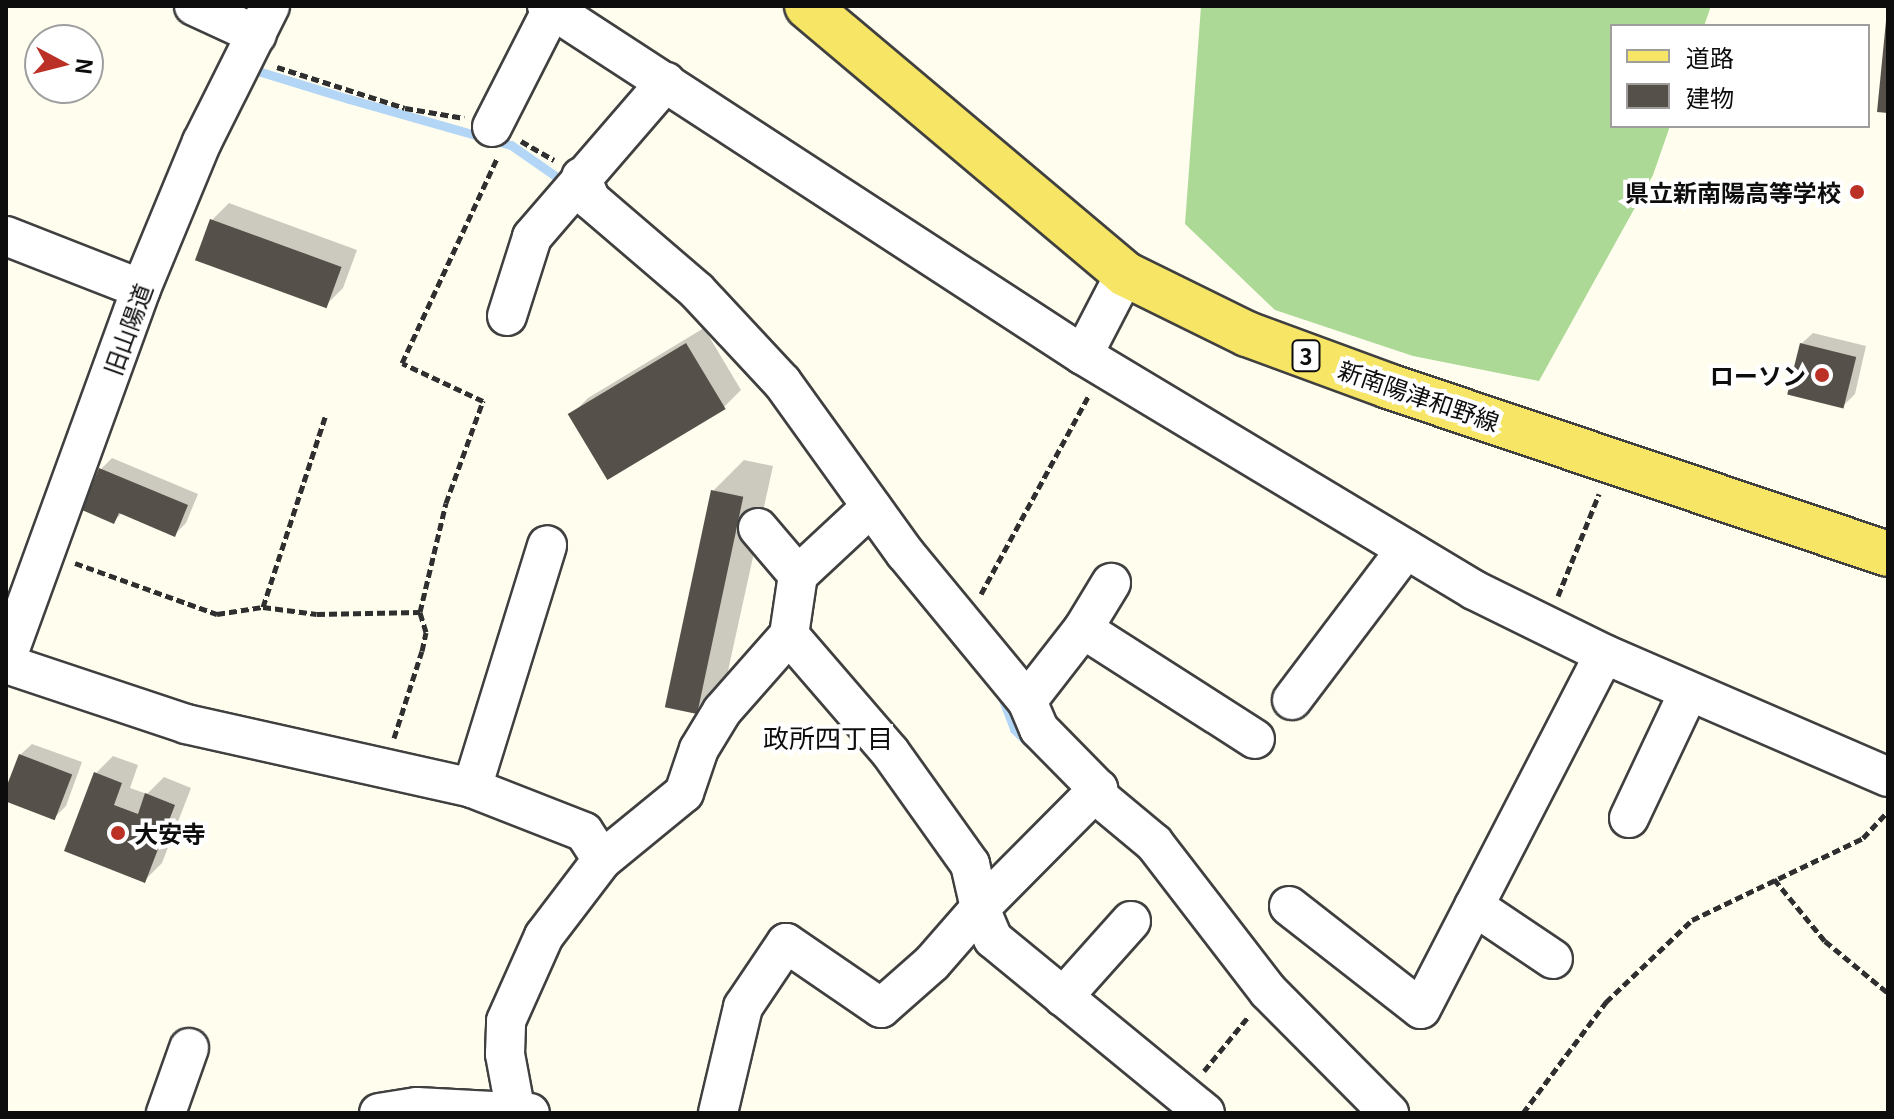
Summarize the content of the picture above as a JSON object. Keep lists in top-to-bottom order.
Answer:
{
  "streets": {
    "main road": ["3", "新南陽津和野線"],
    "street": ["旧山陽道"]
  },
  "districts": ["政所四丁目"],
  "places": ["県立新南陽高等学校", "ローソン", "大安寺"],
  "legend": ["道路", "建物"],
  "north": "right"
}
